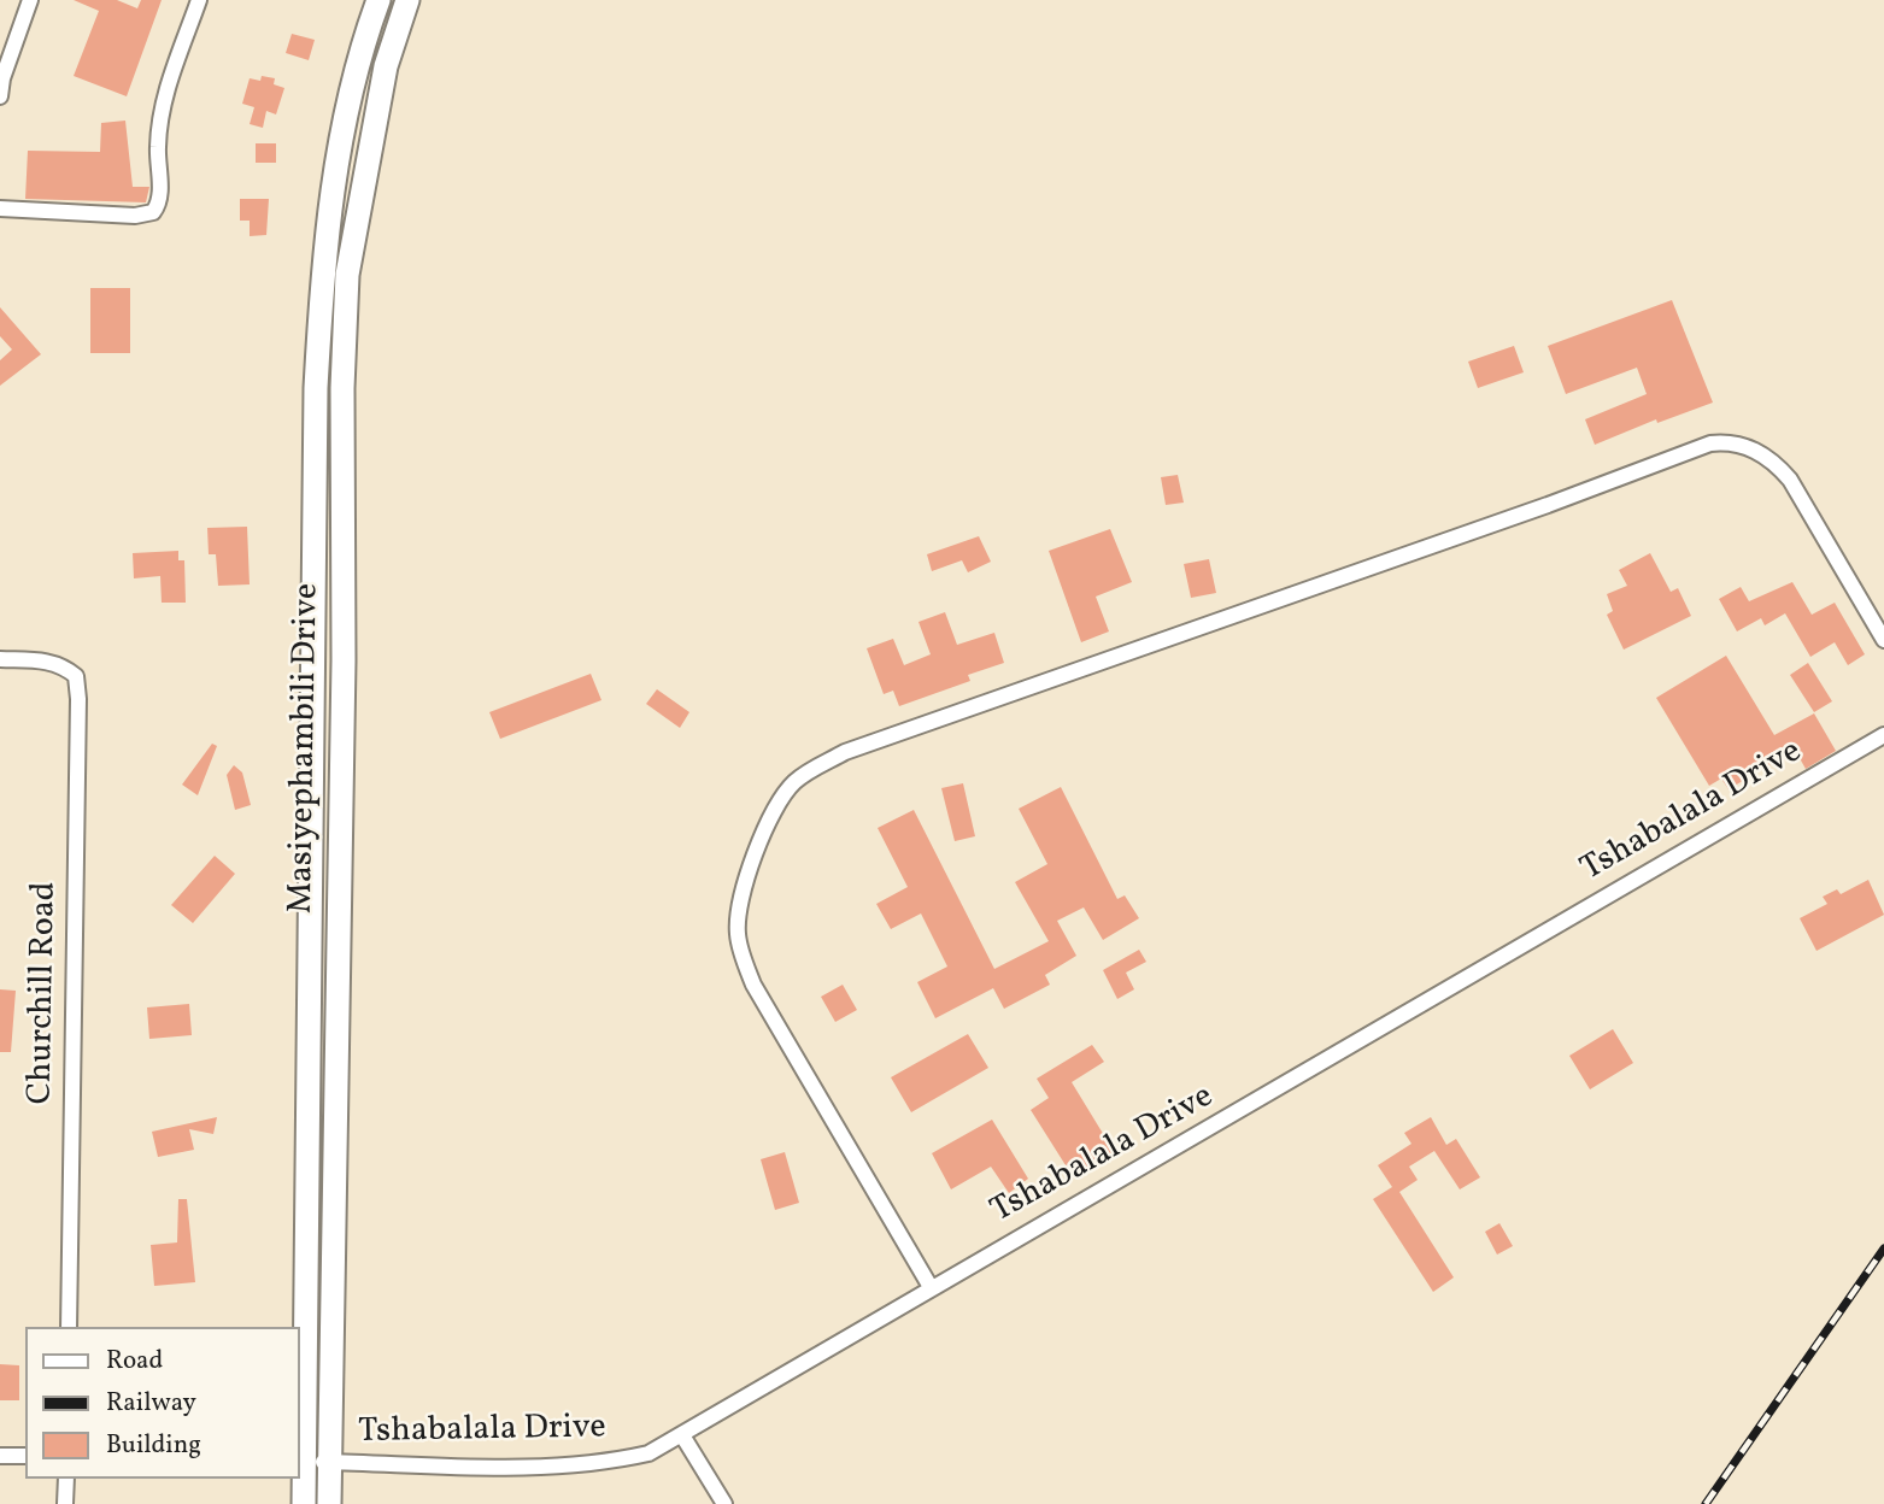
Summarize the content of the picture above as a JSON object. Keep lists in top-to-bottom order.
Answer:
{
  "streets": {
    "main road": ["Masiyephambili Drive"],
    "street": ["Tshabalala Drive", "Churchill Road"]
  },
  "crossings": [
    ["Masiyephambili Drive", "Tshabalala Drive"]
  ],
  "legend": ["Road", "Railway", "Building"]
}
